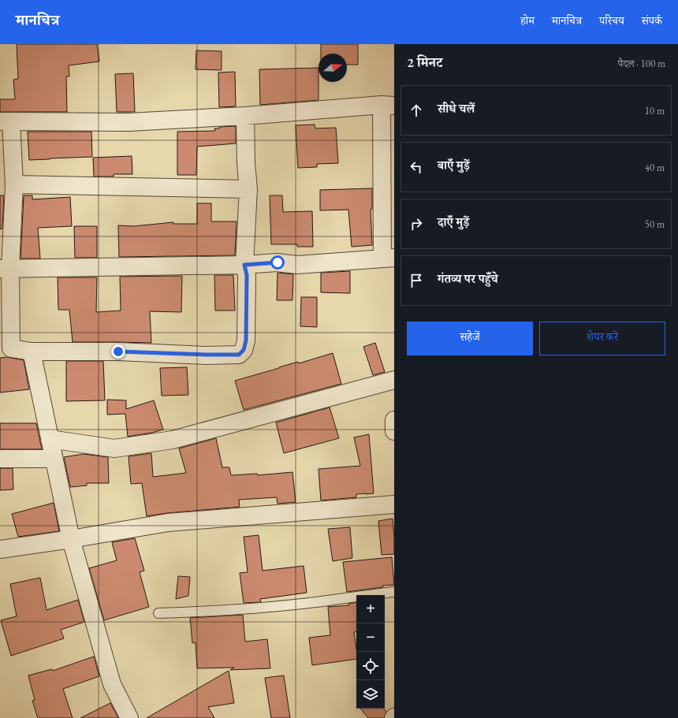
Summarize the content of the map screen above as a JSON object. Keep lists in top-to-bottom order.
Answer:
{
  "north": "right",
  "page": {
    "header": "मानचित्र",
    "nav": [
      "होम",
      "मानचित्र",
      "परिचय",
      "संपर्क"
    ],
    "heading": ["2 मिनट", "पैदल · 100 m"],
    "list": [
      ["सीधे चलें", "10 m"],
      ["बाएँ मुड़ें", "40 m"],
      ["दाएँ मुड़ें", "50 m"],
      "गंतव्य पर पहुँचे"
    ],
    "buttons": ["सहेजें", "शेयर करें"],
    "map_buttons": ["+", "−"]
  }
}
